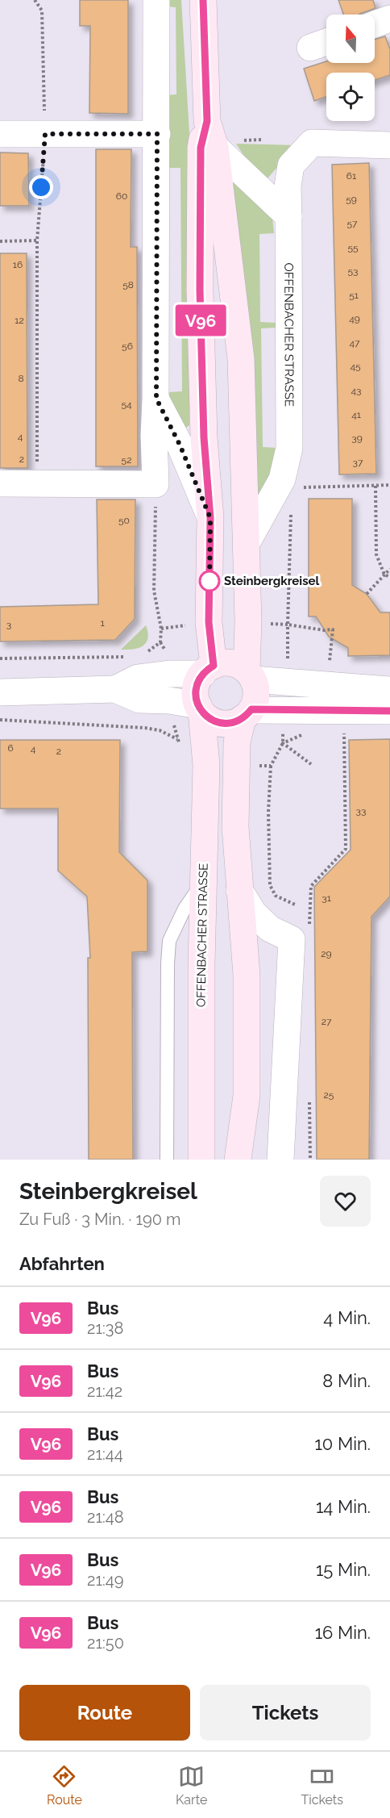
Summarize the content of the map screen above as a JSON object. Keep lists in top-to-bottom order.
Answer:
{
  "streets": {
    "main road": ["OFFENBACHER STRASSE"]
  },
  "places": ["Steinbergkreisel"],
  "lines": ["bus line V96"],
  "house_numbers": [
    "61",
    "60",
    "59",
    "57",
    "55",
    "16",
    "53",
    "58",
    "51",
    "49",
    "12",
    "47",
    "56",
    "45",
    "8",
    "43",
    "54",
    "41",
    "4",
    "39",
    "2",
    "52",
    "37",
    "50",
    "1",
    "3",
    "6",
    "4",
    "2",
    "33",
    "31",
    "29",
    "27",
    "25"
  ],
  "north": "top",
  "page": {
    "on_map": "V96",
    "heading": [
      ["Steinbergkreisel", "Zu Fuß · 3 Min. · 190 m"],
      "Abfahrten"
    ],
    "list": [
      {
        "mark": "V96",
        "name": "Bus",
        "note": "21:38",
        "value": "4 Min."
      },
      {
        "mark": "V96",
        "name": "Bus",
        "note": "21:42",
        "value": "8 Min."
      },
      {
        "mark": "V96",
        "name": "Bus",
        "note": "21:44",
        "value": "10 Min."
      },
      {
        "mark": "V96",
        "name": "Bus",
        "note": "21:48",
        "value": "14 Min."
      },
      {
        "mark": "V96",
        "name": "Bus",
        "note": "21:49",
        "value": "15 Min."
      },
      {
        "mark": "V96",
        "name": "Bus",
        "note": "21:50",
        "value": "16 Min."
      }
    ],
    "buttons": ["Route", "Tickets"],
    "tabs": ["Route", "Karte", "Tickets"]
  }
}
